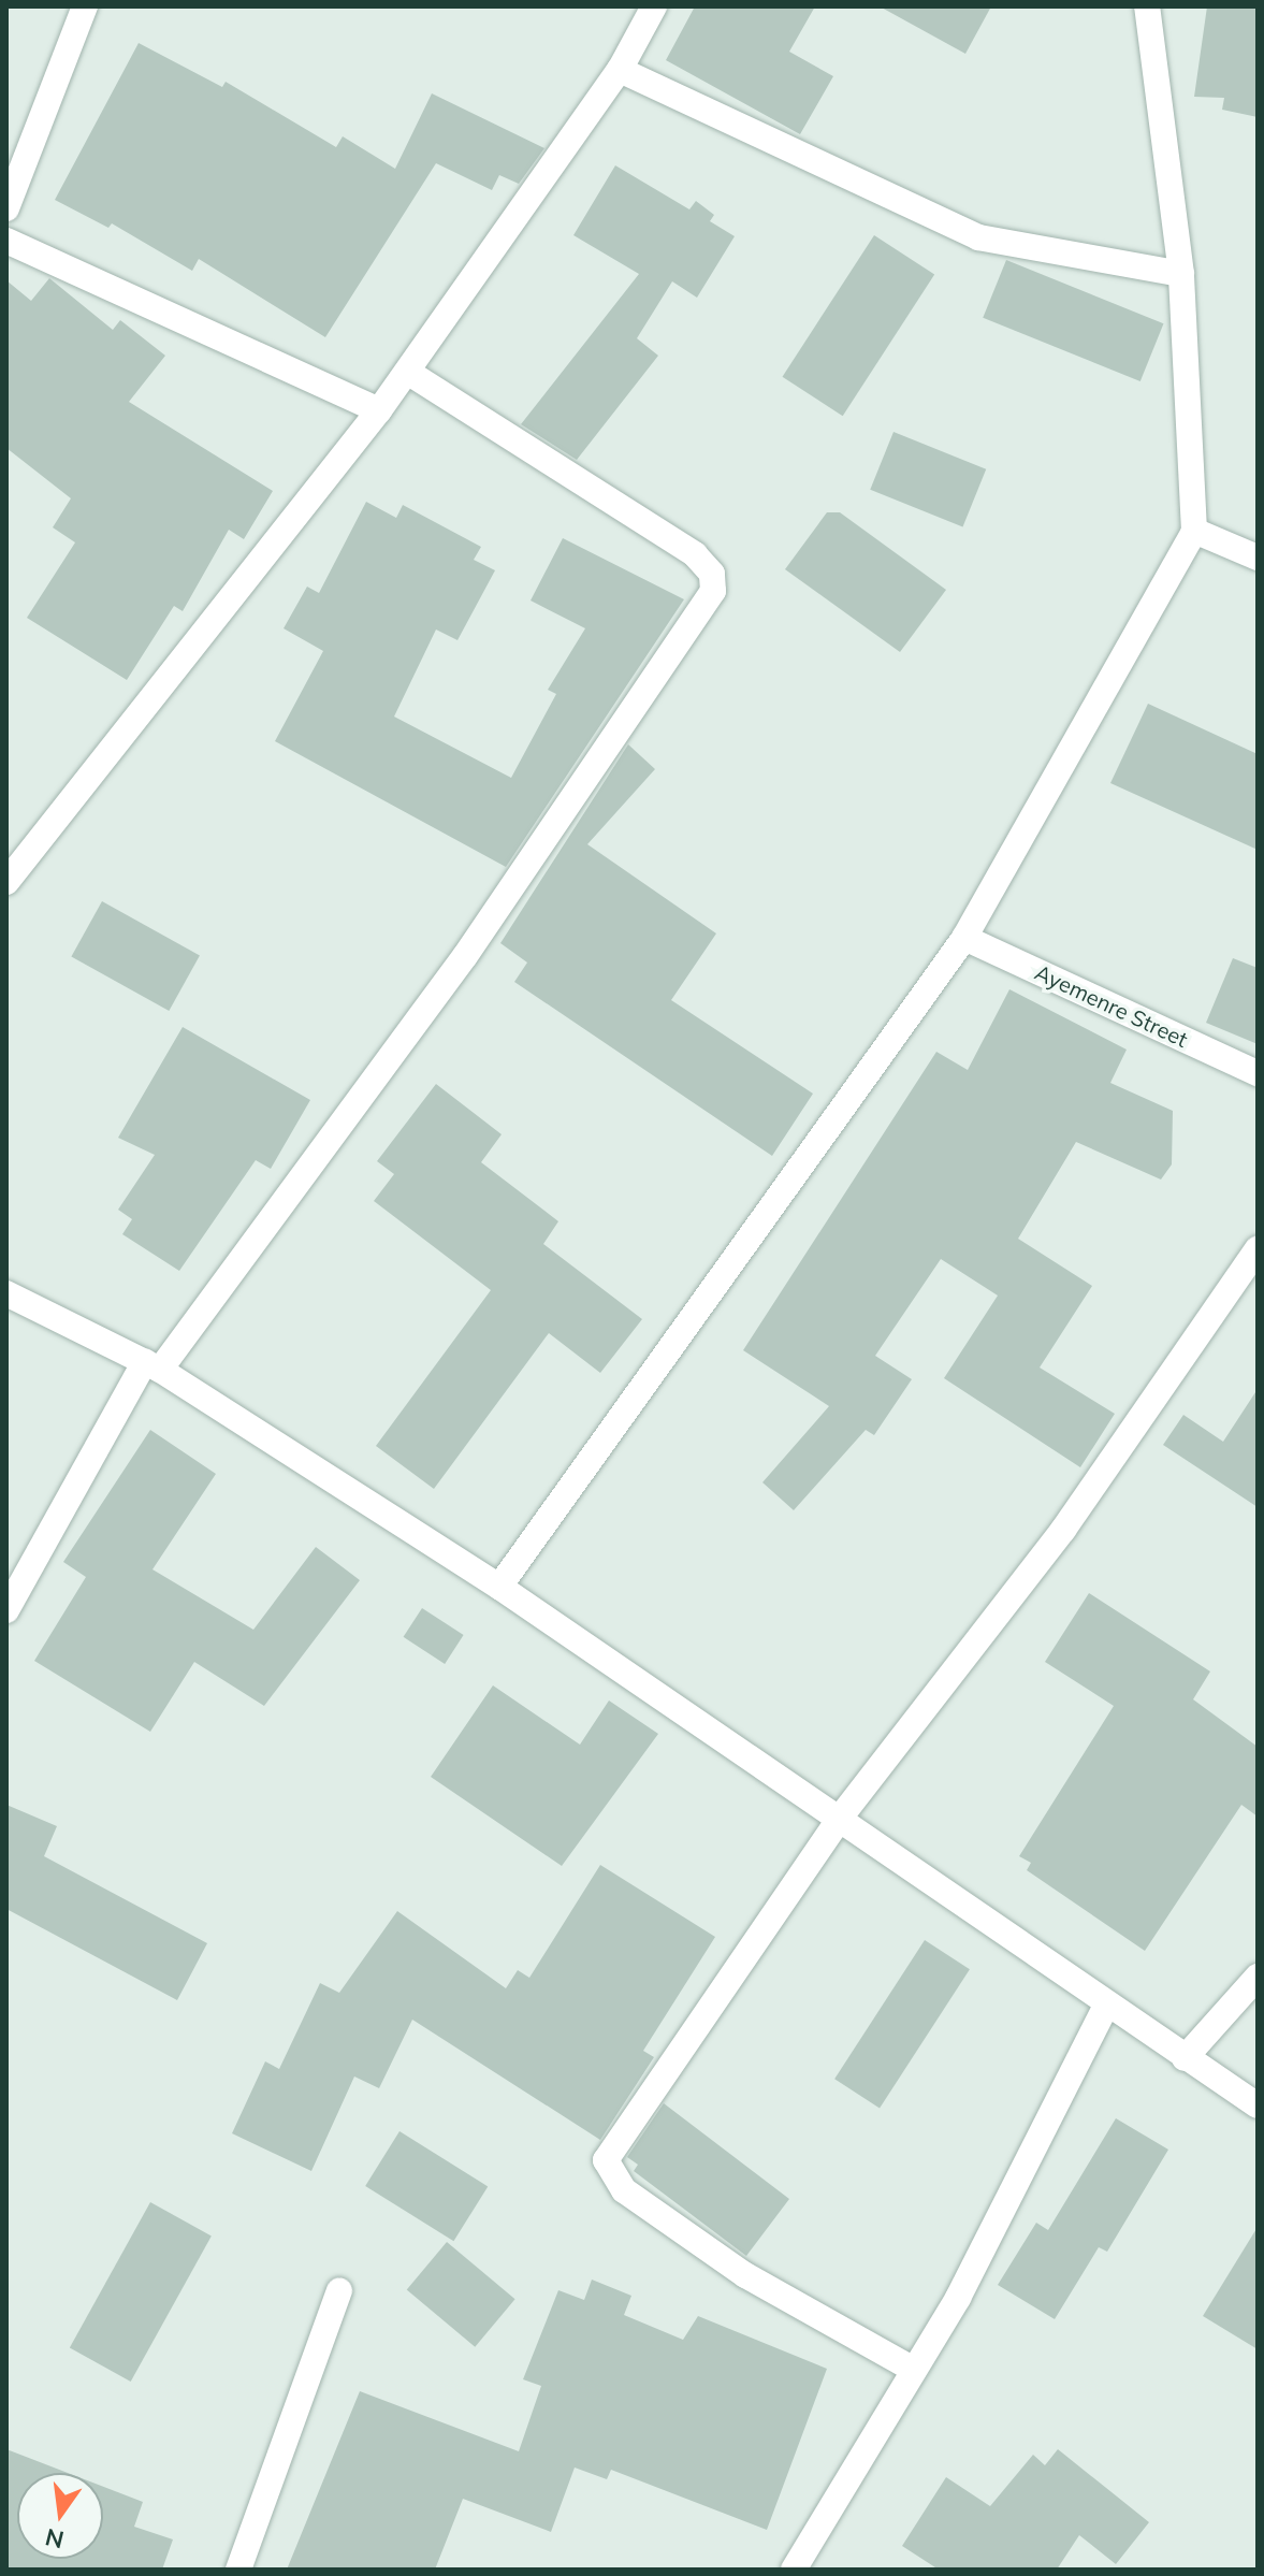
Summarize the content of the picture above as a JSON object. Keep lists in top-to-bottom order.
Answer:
{
  "streets": {
    "street": ["Ayemenre Street"]
  },
  "north": "bottom"
}
